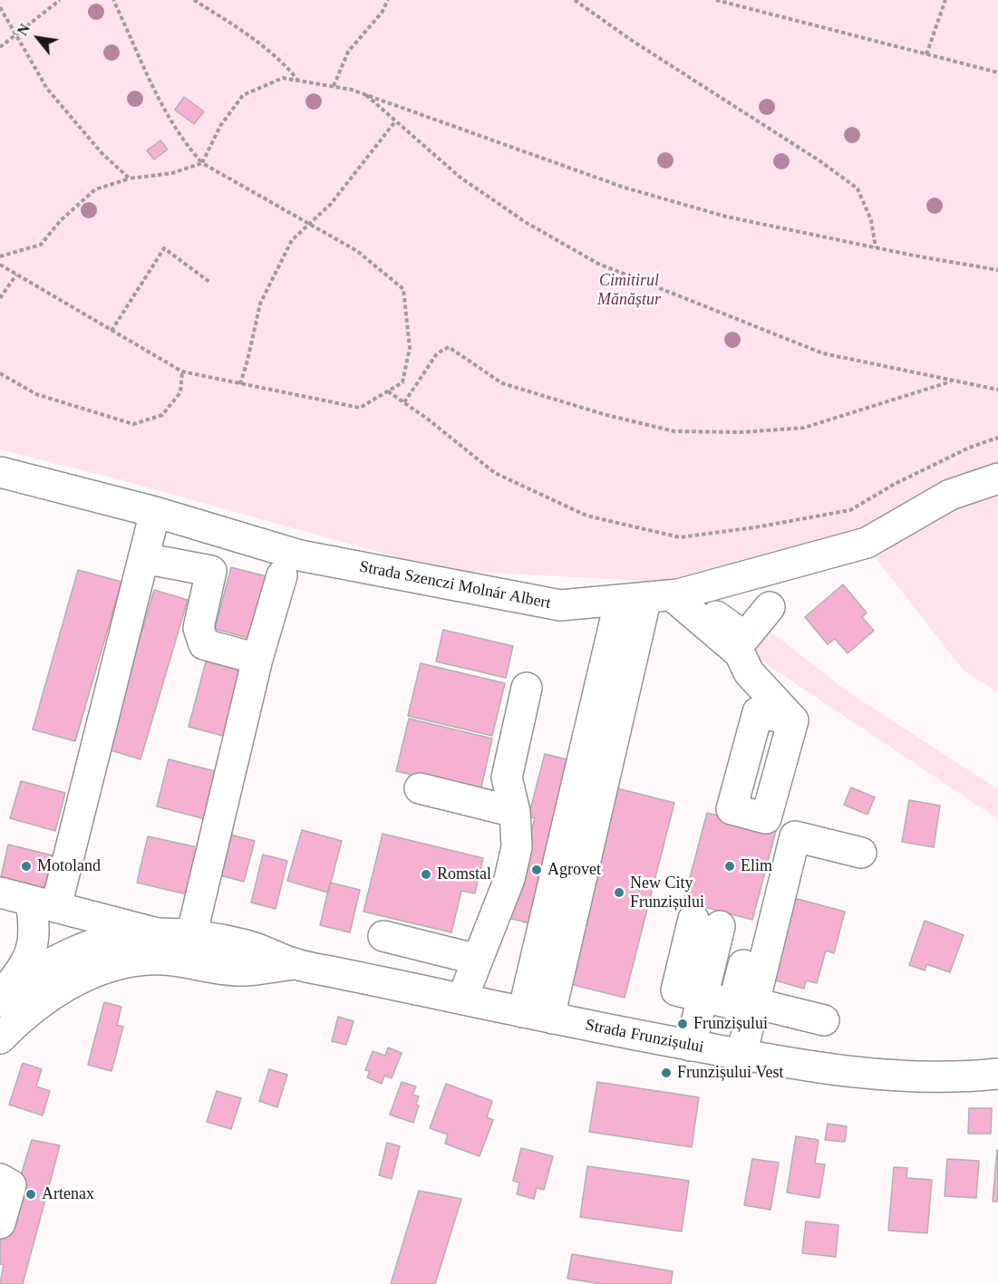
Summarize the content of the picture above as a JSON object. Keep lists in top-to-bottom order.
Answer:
{
  "streets": {
    "main road": ["Strada Szenczi Molnár Albert", "Strada Frunzișului"]
  },
  "parks": ["Cimitirul Mănăștur"],
  "places": [
    "Motoland",
    "Elim",
    "Agrovet",
    "Romstal",
    "New City Frunzișului",
    "Frunzișului",
    "Frunzișului Vest",
    "Artenax"
  ],
  "north": "top left"
}
